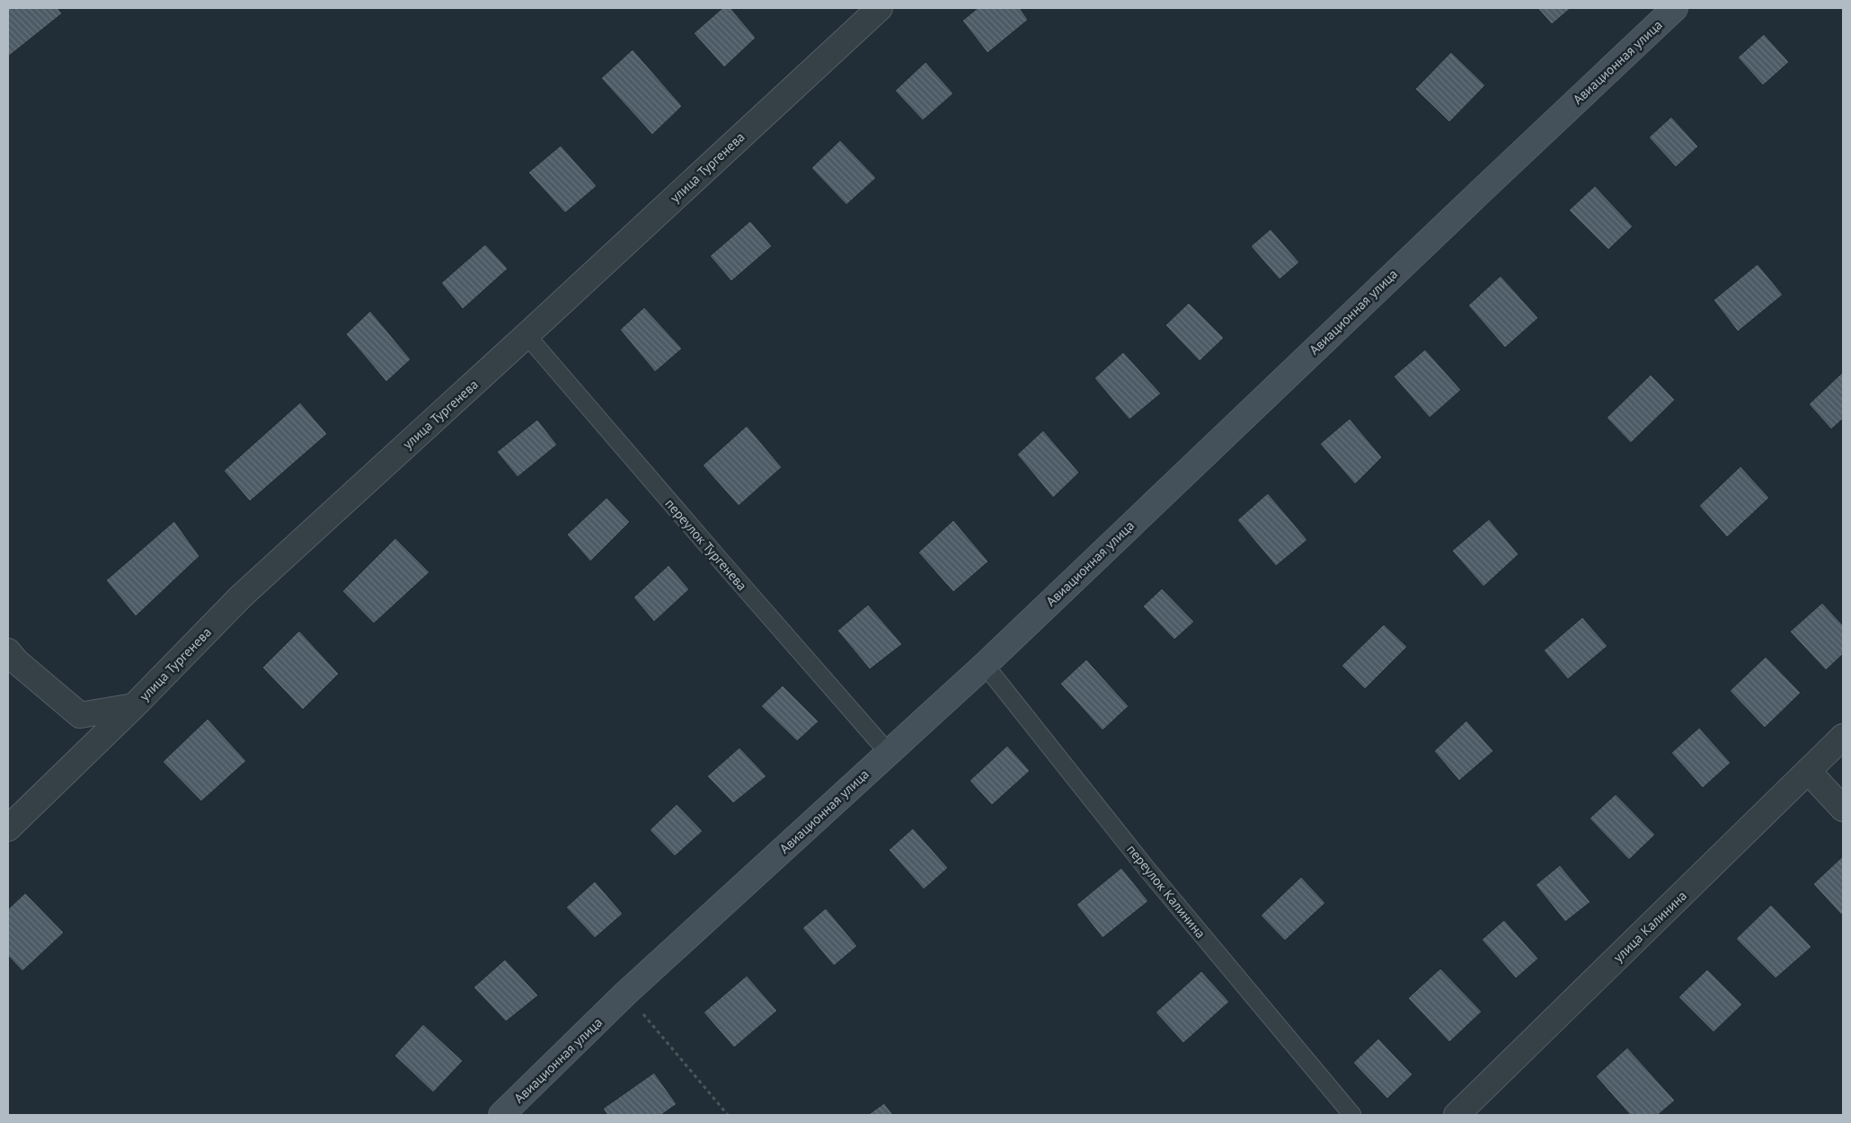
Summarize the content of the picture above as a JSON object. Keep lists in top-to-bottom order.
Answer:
{
  "streets": {
    "main road": ["Авиационная улица"],
    "street": ["улица Тургенева", "улица Калинина"],
    "lane": ["переулок Тургенева", "переулок Калинина"]
  },
  "crossings": [
    ["Авиационная улица", "переулок Тургенева"],
    ["Авиационная улица", "переулок Калинина"],
    ["улица Тургенева", "переулок Тургенева"]
  ]
}
